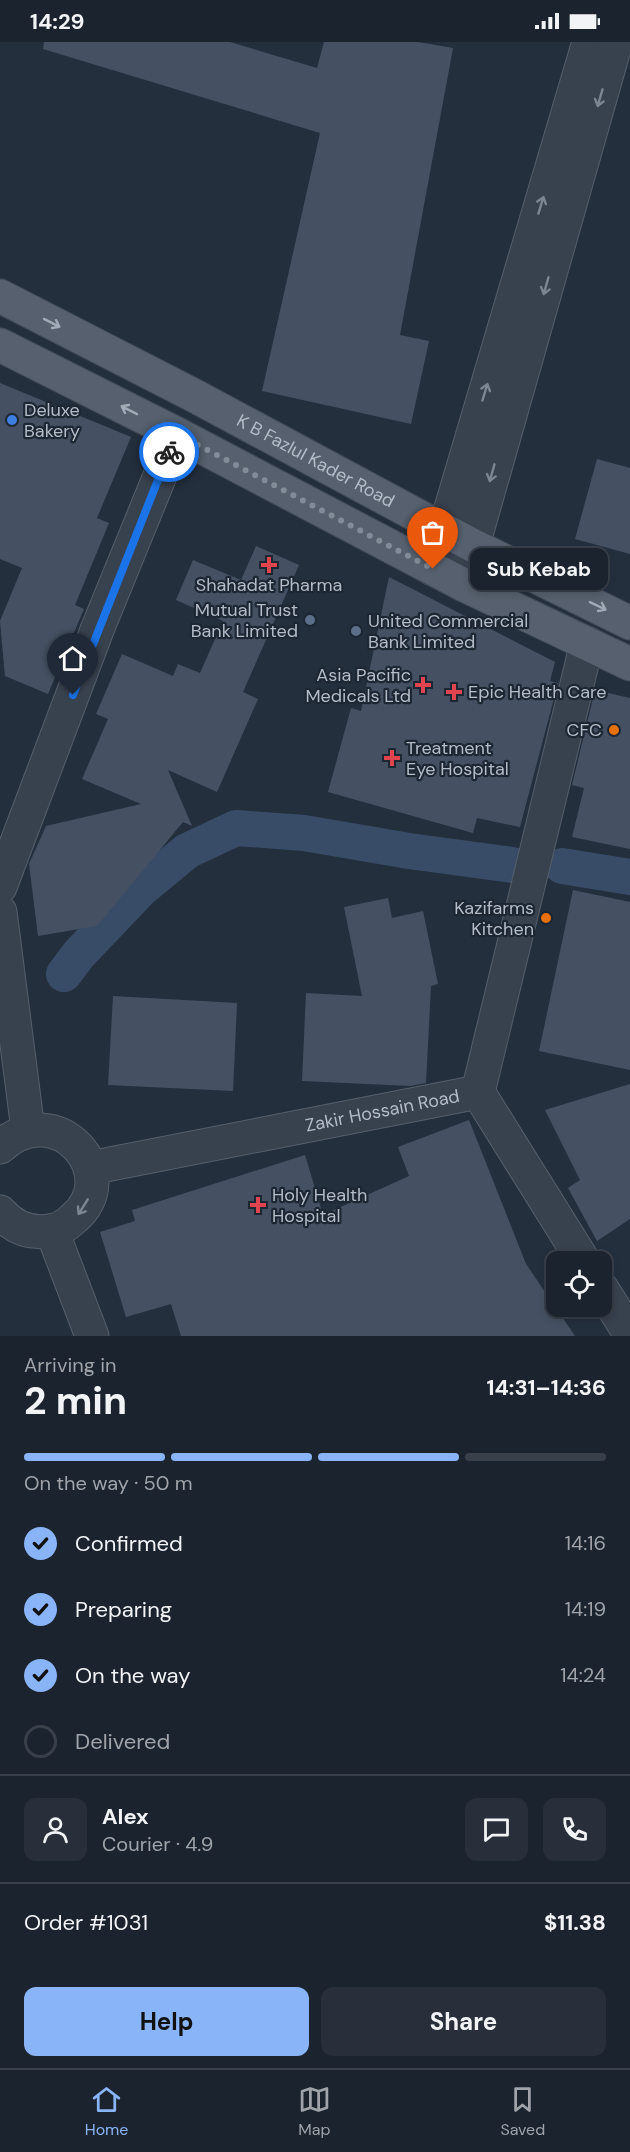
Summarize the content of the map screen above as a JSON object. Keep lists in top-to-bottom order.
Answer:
{
  "streets": {
    "main road": ["K B Fazlul Kader Road"],
    "street": ["Zakir Hossain Road"]
  },
  "places": {
    "other": [
      "Deluxe Bakery",
      "Sub Kebab",
      "Mutual Trust Bank Limited",
      "United Commercial Bank Limited",
      "CFC",
      "Kazifarms Kitchen"
    ],
    "health": [
      "Shahadat Pharma",
      "Asia Pacific Medicals Ltd",
      "Epic Health Care",
      "Treatment Eye Hospital",
      "Holy Health Hospital"
    ]
  },
  "page": {
    "status": "14:29",
    "bubble": "Sub Kebab",
    "heading": ["2 min", "Arriving in", "14:31–14:36"],
    "panel": [
      "Alex",
      "Courier · 4.9",
      "Order #1031",
      "$11.38"
    ],
    "bar": "On the way · 50 m",
    "list": [
      ["Confirmed", "14:16"],
      ["Preparing", "14:19"],
      ["On the way", "14:24"],
      "Delivered"
    ],
    "buttons": ["Help", "Share"],
    "tabs": ["Home", "Map", "Saved"]
  }
}
